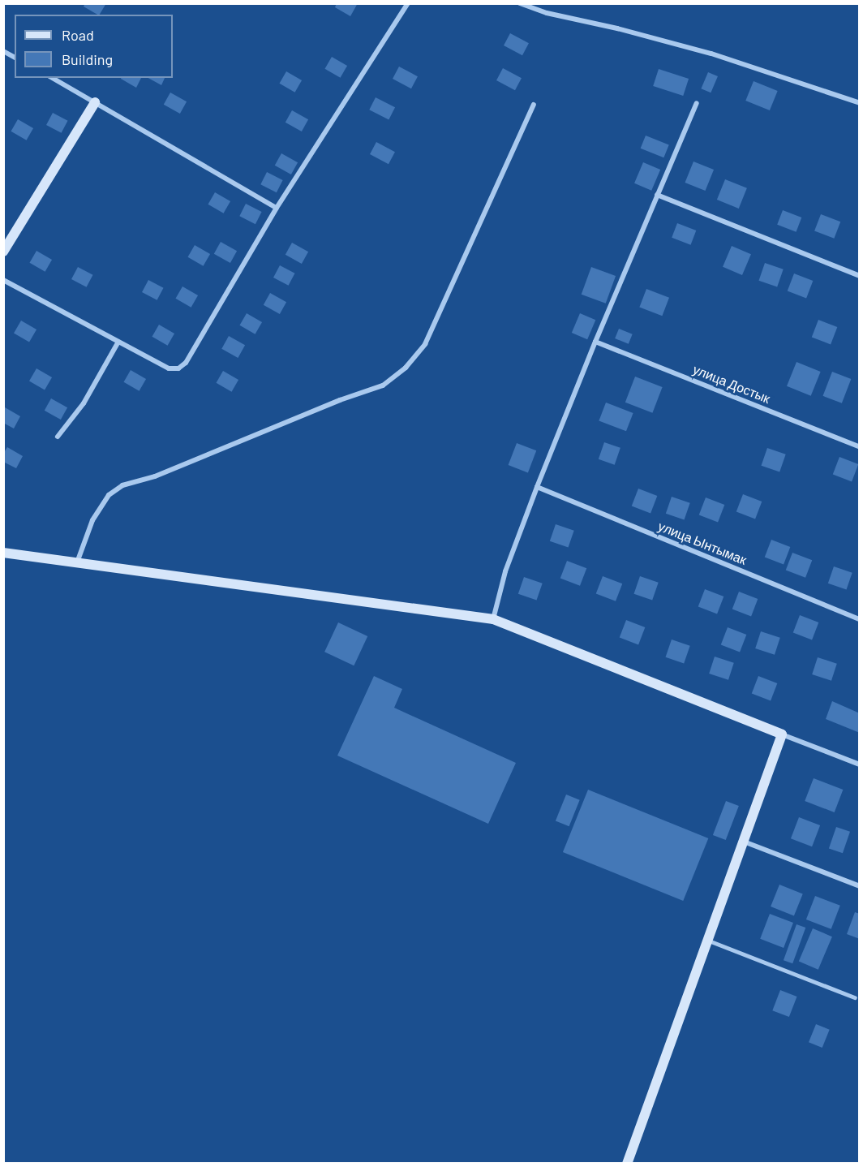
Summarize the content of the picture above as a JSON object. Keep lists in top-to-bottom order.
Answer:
{
  "streets": {
    "street": ["улица Достык", "улица Ынтымак"]
  },
  "legend": ["Road", "Building"]
}
